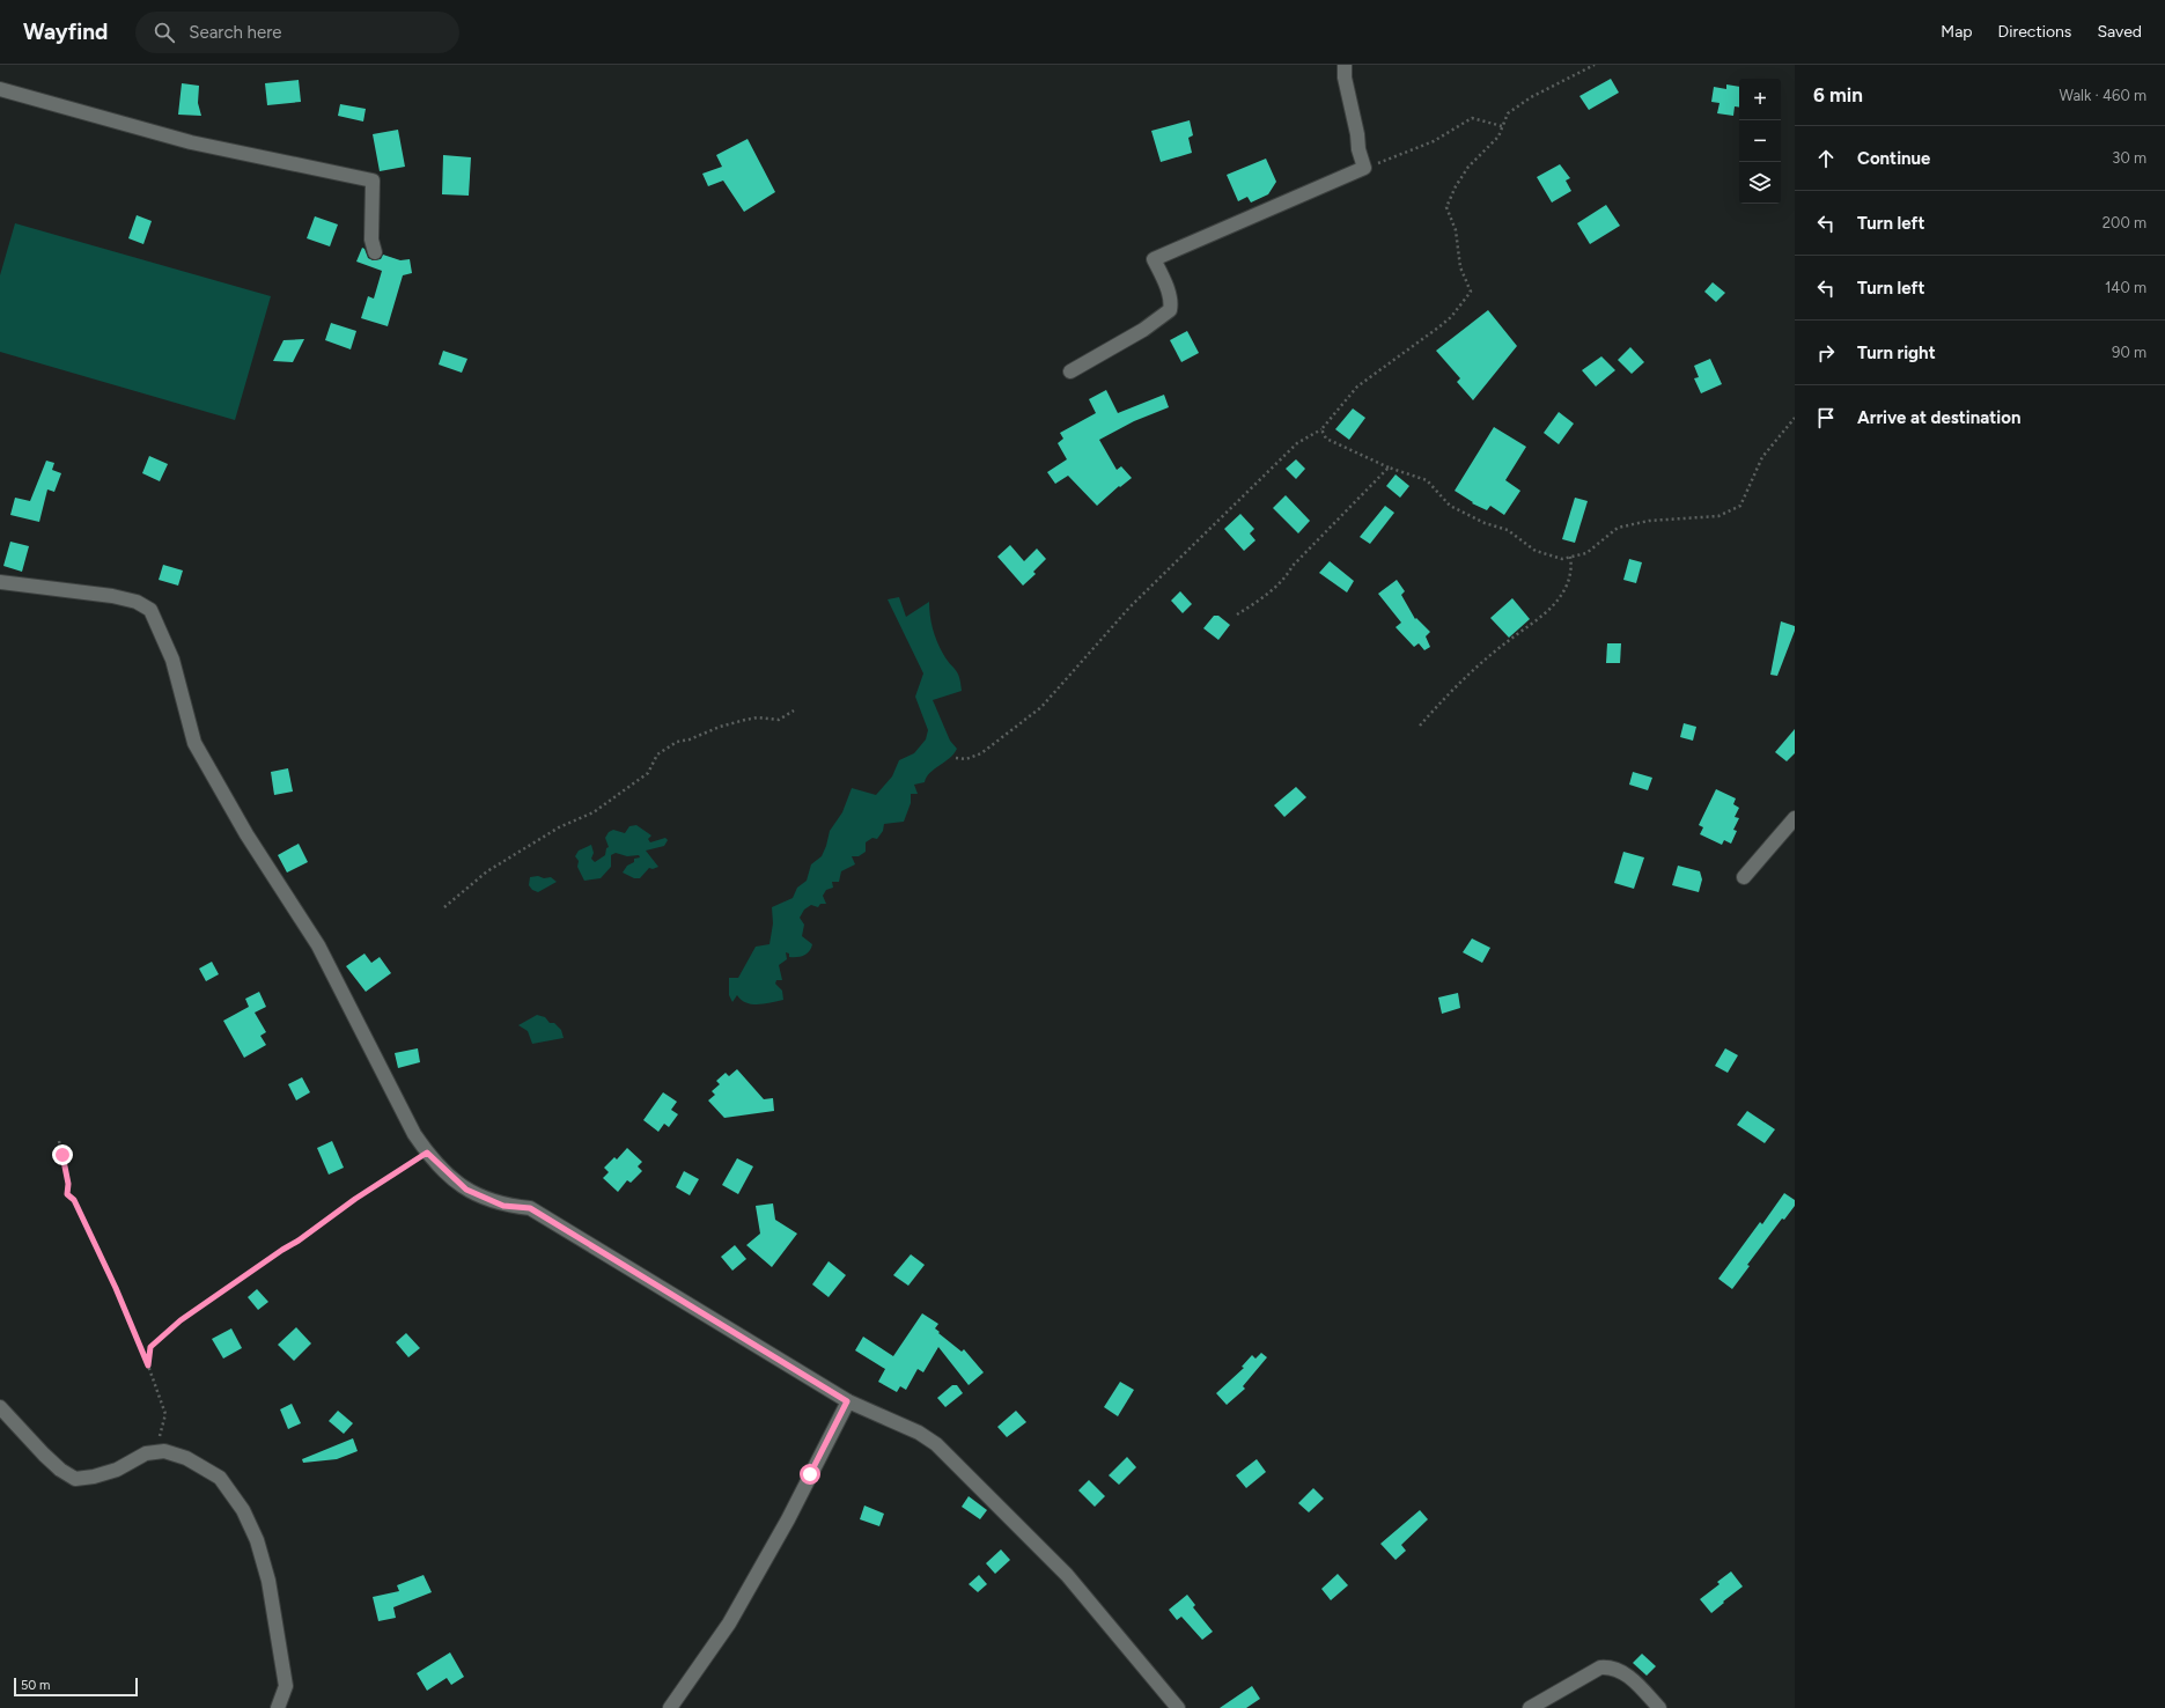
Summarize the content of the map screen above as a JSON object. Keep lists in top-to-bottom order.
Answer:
{
  "scale_bar": "50 m",
  "page": {
    "header": "Wayfind",
    "search": "Search here",
    "nav": ["Map", "Directions", "Saved"],
    "heading": ["6 min", "Walk · 460 m"],
    "map_buttons": ["+", "−"],
    "list": [
      ["Continue", "30 m"],
      ["Turn left", "200 m"],
      ["Turn left", "140 m"],
      ["Turn right", "90 m"],
      "Arrive at destination"
    ],
    "scale": "50 m"
  }
}
